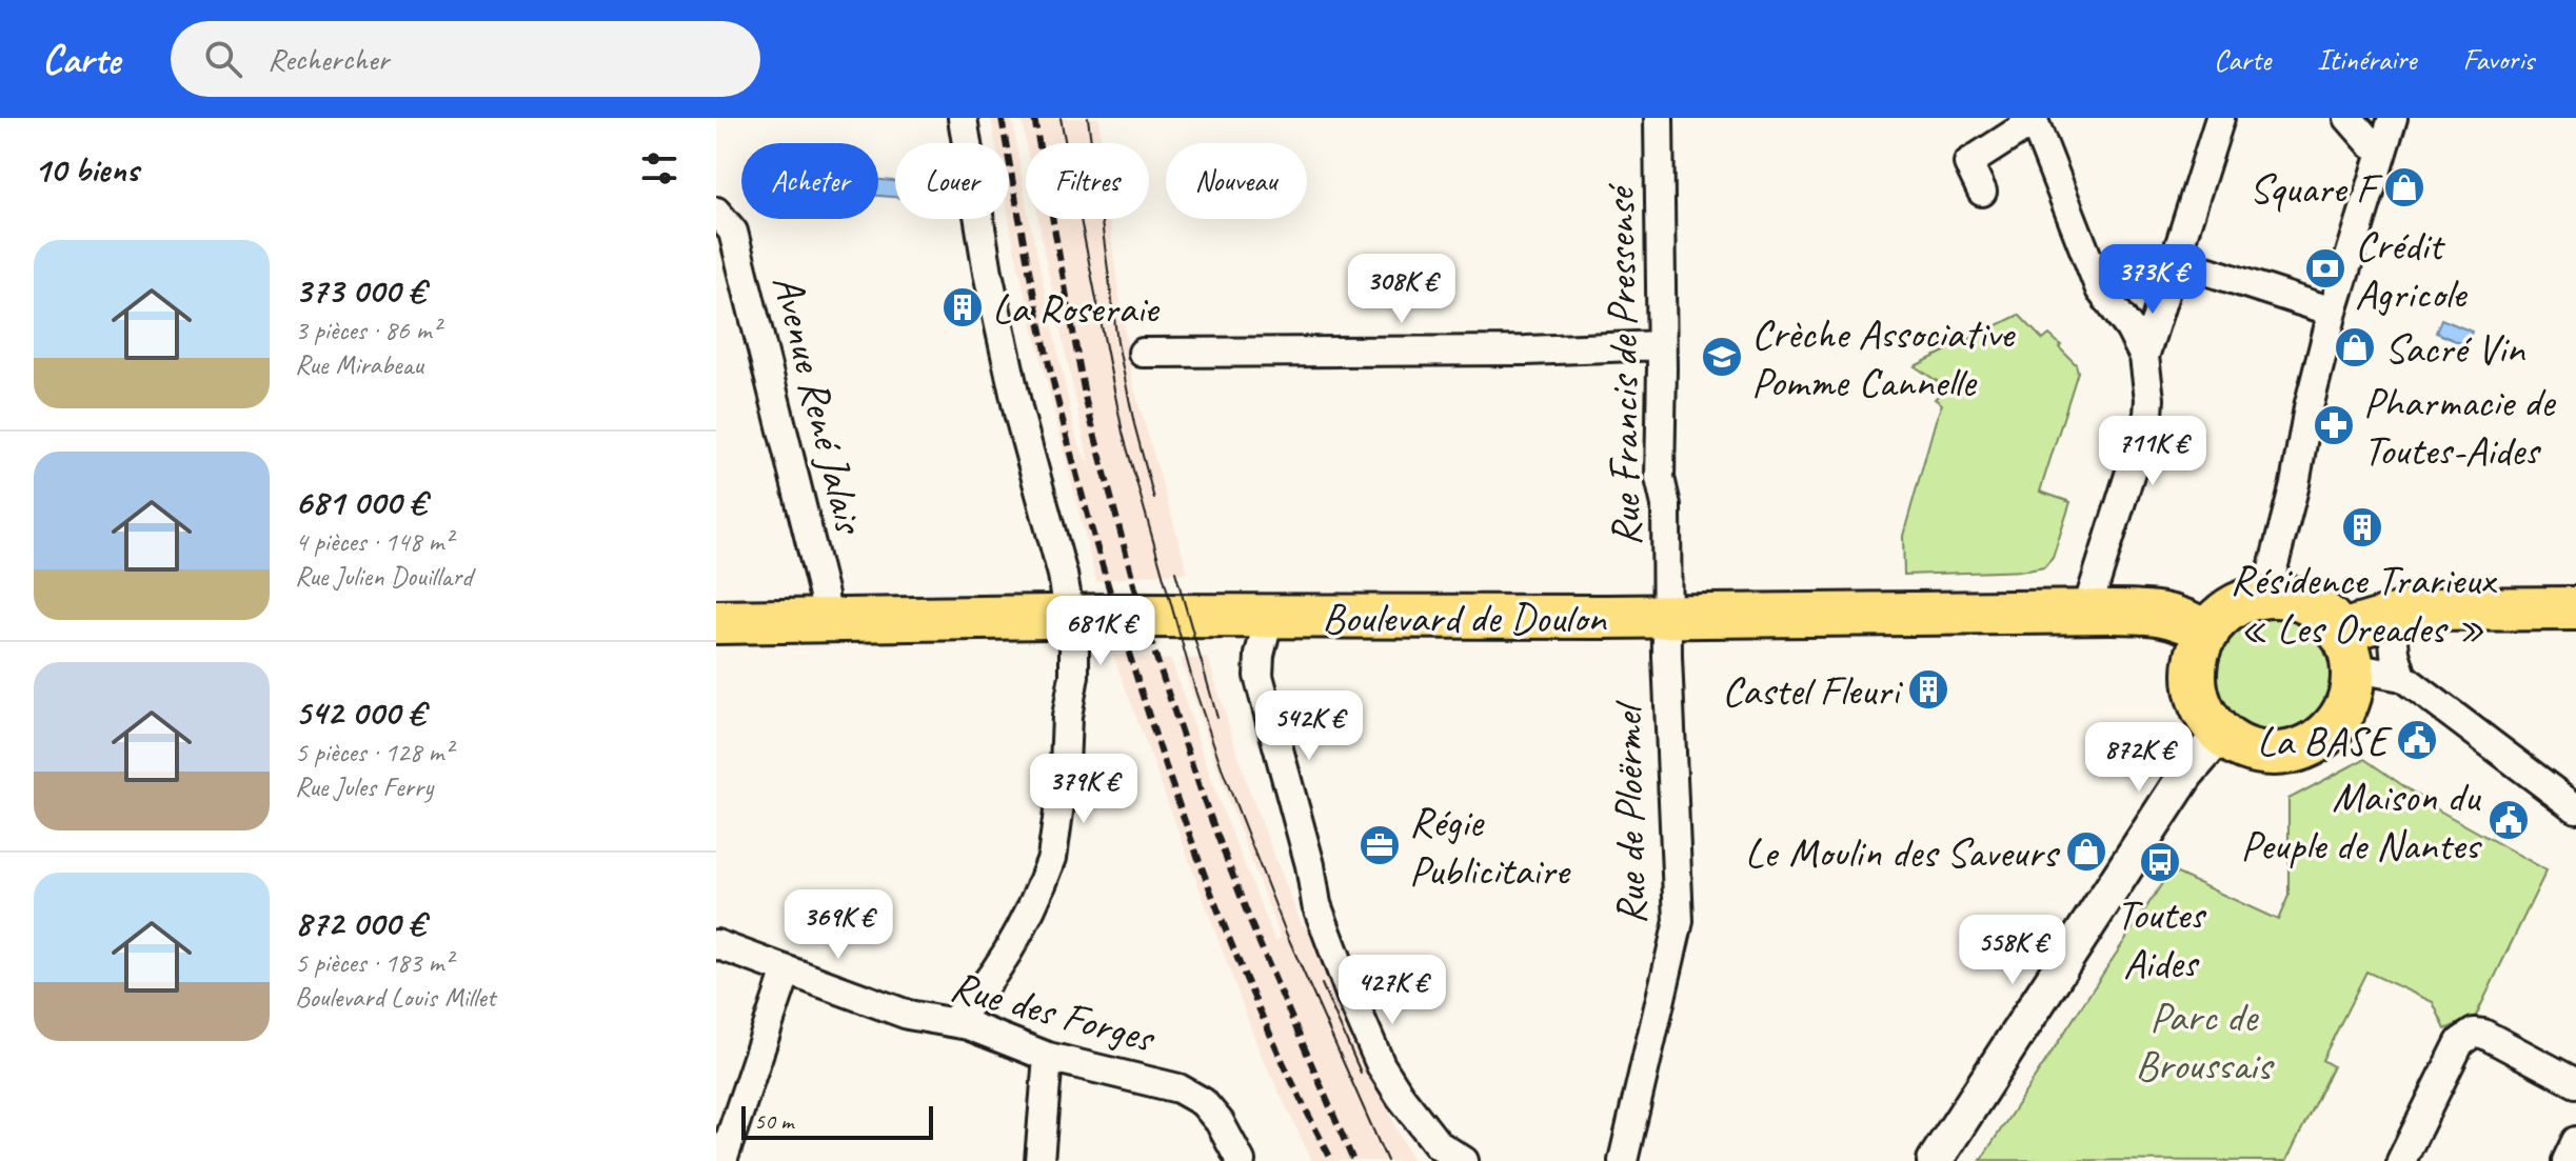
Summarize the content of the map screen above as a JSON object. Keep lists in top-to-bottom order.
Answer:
{
  "streets": {
    "main road": ["Boulevard de Doulon"],
    "street": [
      "Rue Francis de Pressensé",
      "Avenue René Jalais",
      "Rue de Ploërmel",
      "Rue des Forges"
    ]
  },
  "crossings": [
    ["Rue Francis de Pressensé", "Boulevard de Doulon"],
    ["Rue Francis de Pressensé", "Rue de Ploërmel"],
    ["Avenue René Jalais", "Boulevard de Doulon"],
    ["Boulevard de Doulon", "Rue de Ploërmel"]
  ],
  "parks": ["Parc de Broussais"],
  "places": {
    "shop": ["Square F", "Sacré Vin", "Le Moulin des Saveurs"],
    "bank": ["Crédit Agricole"],
    "building": ["La Roseraie", "Résidence Trarieux « Les Oreades »", "Castel Fleuri"],
    "school or university": ["Crèche Associative Pomme Cannelle"],
    "pharmacy": ["Pharmacie de Toutes-Aides"],
    "public building": ["La BASE", "Maison du Peuple de Nantes"],
    "office": ["Régie Publicitaire"],
    "bus stop": ["Toutes Aides"]
  },
  "scale_bar": "50 m",
  "page": {
    "header": "Carte",
    "search": "Rechercher",
    "nav": ["Carte", "Itinéraire", "Favoris"],
    "heading": "10 biens",
    "chip": [
      "Acheter",
      "Louer",
      "Filtres",
      "Nouveau"
    ],
    "list": [
      {
        "name": "373 000 €",
        "note": "3 pièces · 86 m² · Rue Mirabeau"
      },
      {
        "name": "681 000 €",
        "note": "4 pièces · 148 m² · Rue Julien Douillard"
      },
      {
        "name": "542 000 €",
        "note": "5 pièces · 128 m² · Rue Jules Ferry"
      },
      {
        "name": "872 000 €",
        "note": "5 pièces · 183 m² · Boulevard Louis Millet"
      }
    ],
    "price": [
      "373K €",
      "308K €",
      "711K €",
      "681K €",
      "542K €",
      "872K €",
      "379K €",
      "369K €",
      "558K €",
      "427K €"
    ],
    "scale": "50 m"
  }
}
